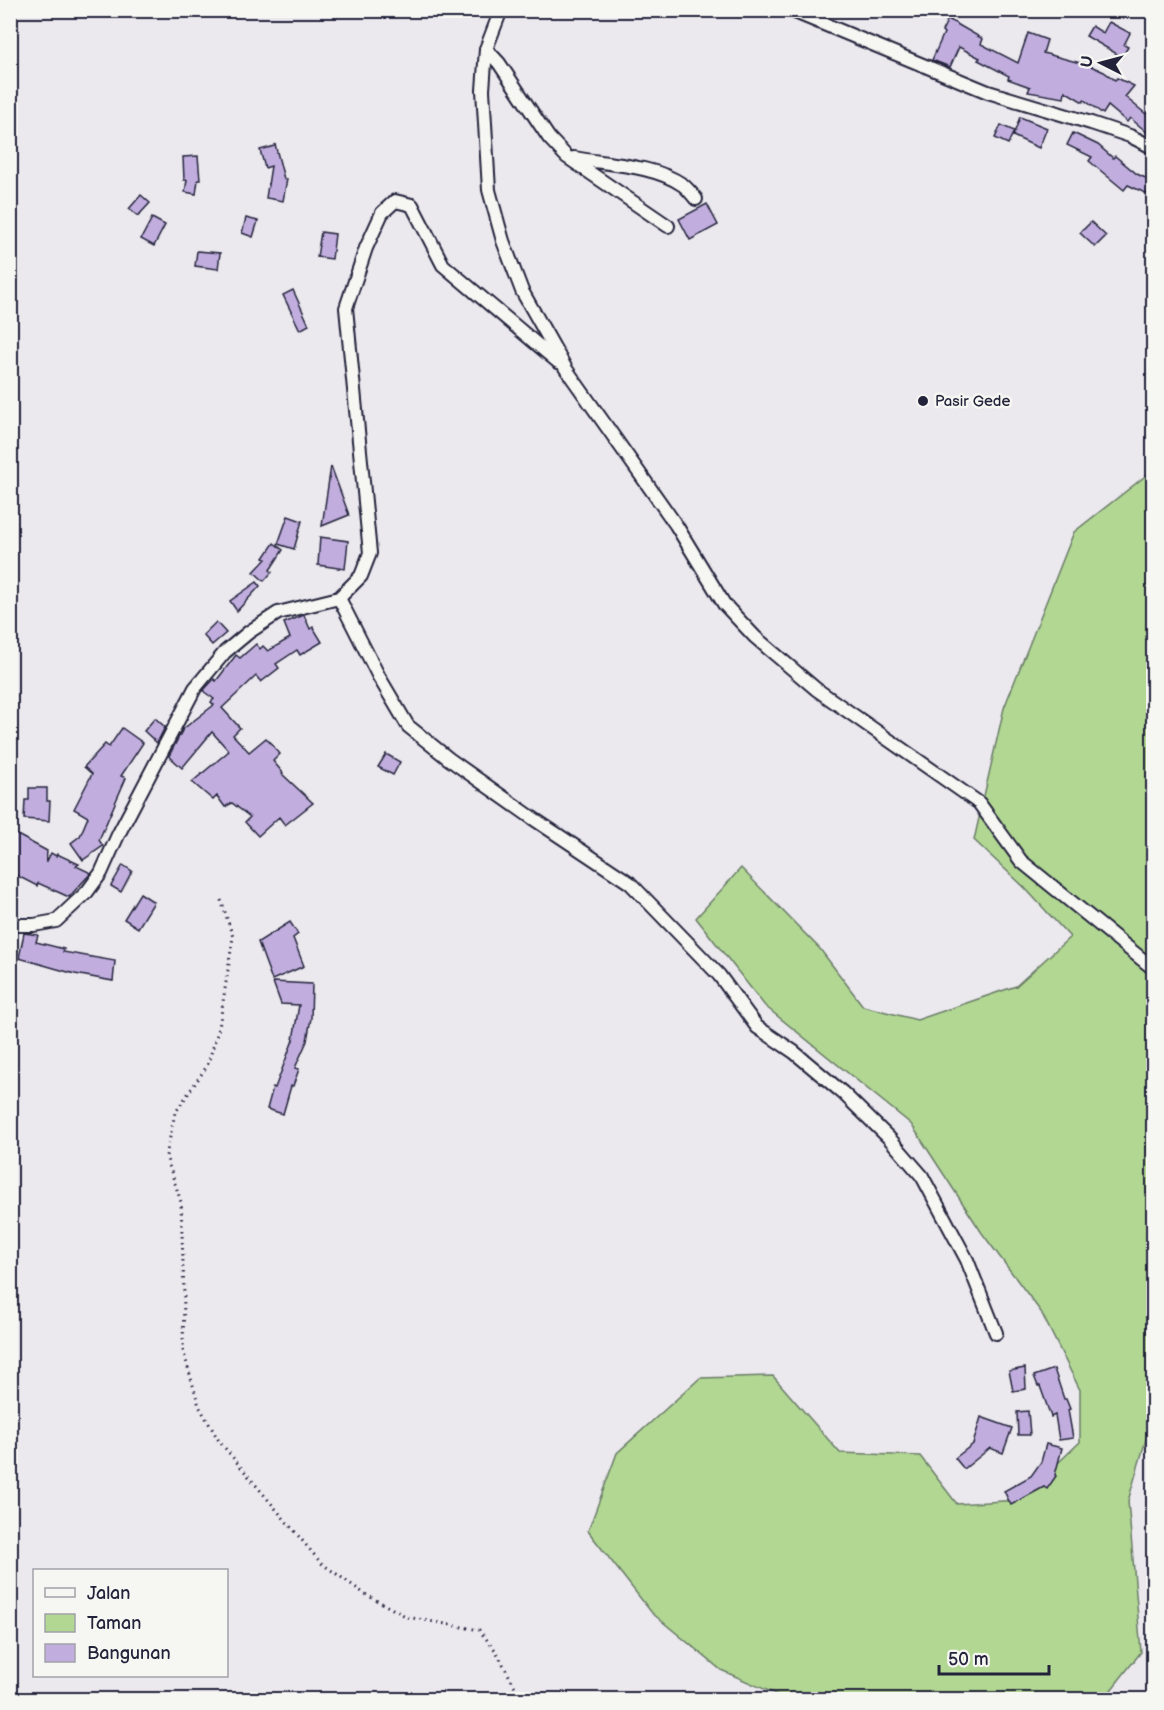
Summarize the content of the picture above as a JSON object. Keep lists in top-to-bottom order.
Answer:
{
  "places": ["Pasir Gede"],
  "legend": ["Jalan", "Taman", "Bangunan"],
  "scale_bar": "50 m",
  "north": "left"
}
